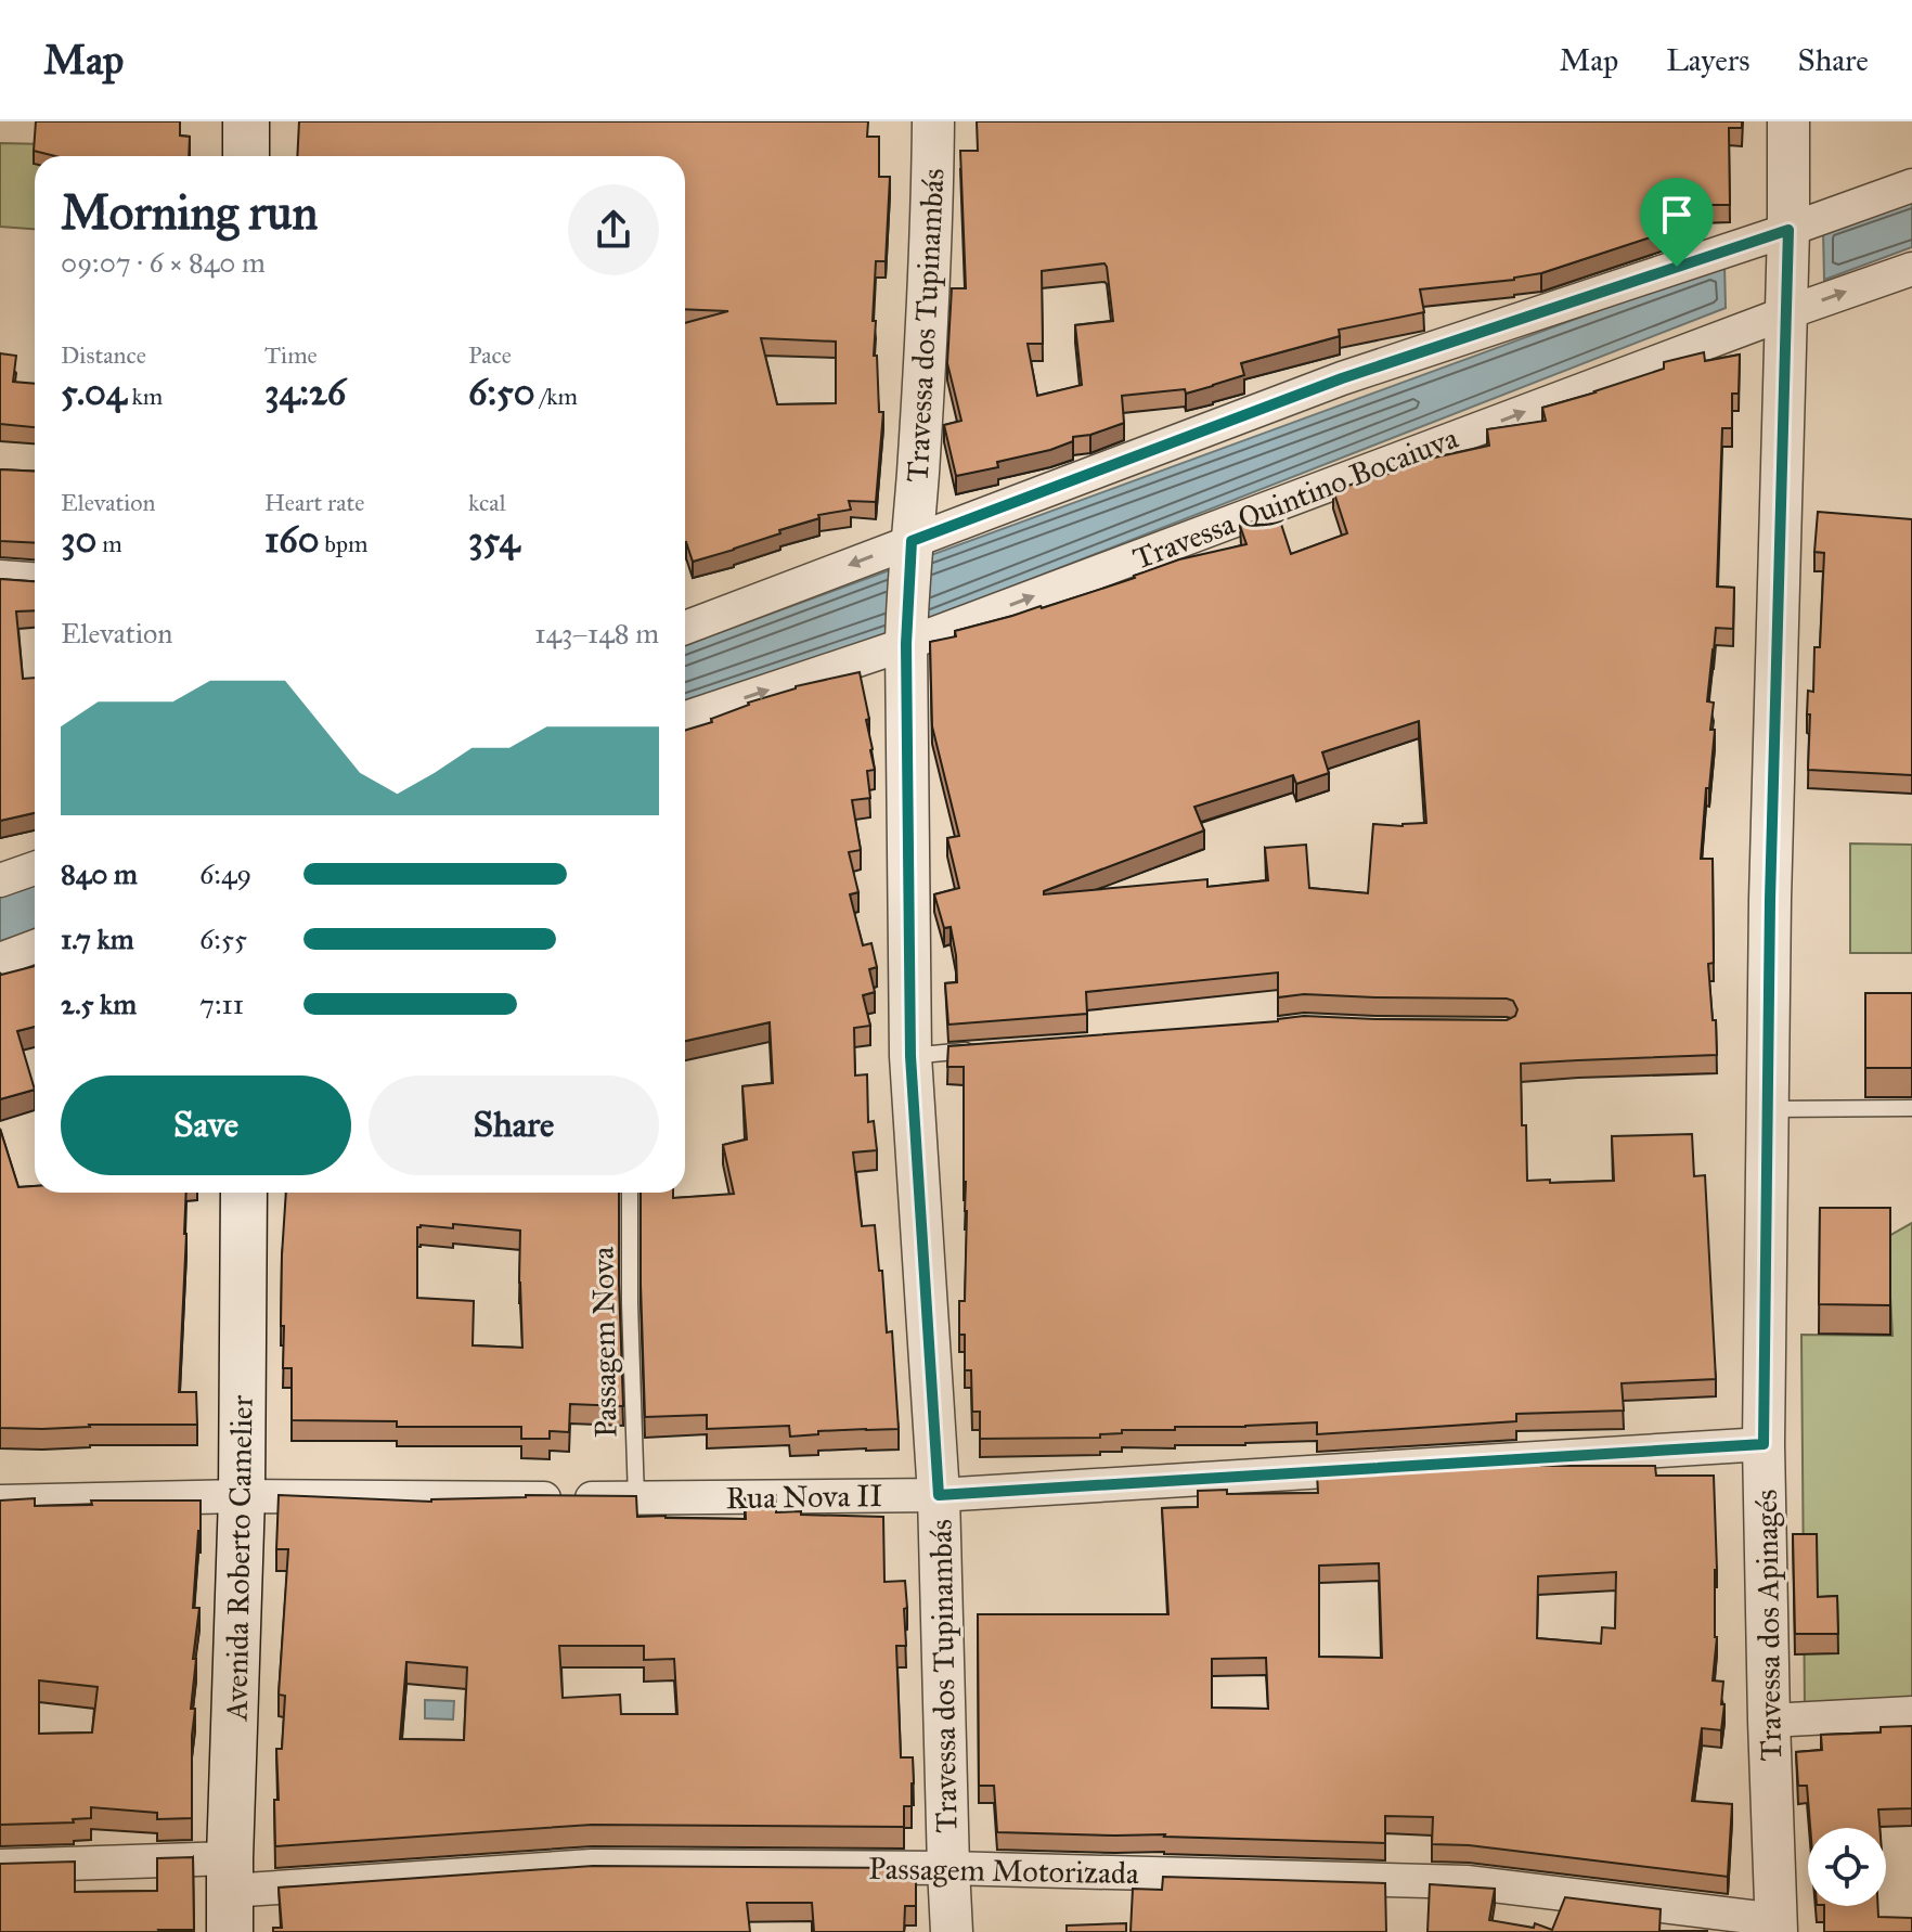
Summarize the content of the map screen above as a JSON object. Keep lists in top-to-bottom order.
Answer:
{
  "streets": {
    "main road": ["Avenida Roberto Camelier"],
    "street": [
      "Travessa dos Tupinambás",
      "Travessa Quintino Bocaiuva",
      "Rua Nova II",
      "Travessa dos Apinagés",
      "Passagem Motorizada"
    ],
    "lane": ["Passagem Nova"]
  },
  "crossings": [
    ["Travessa dos Tupinambás", "Travessa Quintino Bocaiuva"],
    ["Travessa dos Tupinambás", "Rua Nova II"],
    ["Travessa dos Tupinambás", "Passagem Motorizada"],
    ["Travessa Quintino Bocaiuva", "Travessa dos Apinagés"],
    ["Passagem Nova", "Rua Nova II"],
    ["Rua Nova II", "Avenida Roberto Camelier"],
    ["Rua Nova II", "Travessa dos Apinagés"],
    ["Avenida Roberto Camelier", "Passagem Motorizada"],
    ["Travessa dos Apinagés", "Passagem Motorizada"]
  ],
  "page": {
    "header": "Map",
    "nav": ["Map", "Layers", "Share"],
    "heading": ["Morning run", "09:07 · 6 × 840 m"],
    "stats": [
      ["Distance", "5.04 km"],
      ["Time", "34:26"],
      ["Pace", "6:50 /km"],
      ["Elevation", "30 m"],
      ["Heart rate", "160 bpm"],
      ["kcal", "354"]
    ],
    "chart": ["Elevation", "143–148 m"],
    "list": [
      {
        "name": "840 m",
        "note": "6:49"
      },
      {
        "name": "1.7 km",
        "note": "6:55"
      },
      {
        "name": "2.5 km",
        "note": "7:11"
      }
    ],
    "buttons": ["Save", "Share"]
  }
}
